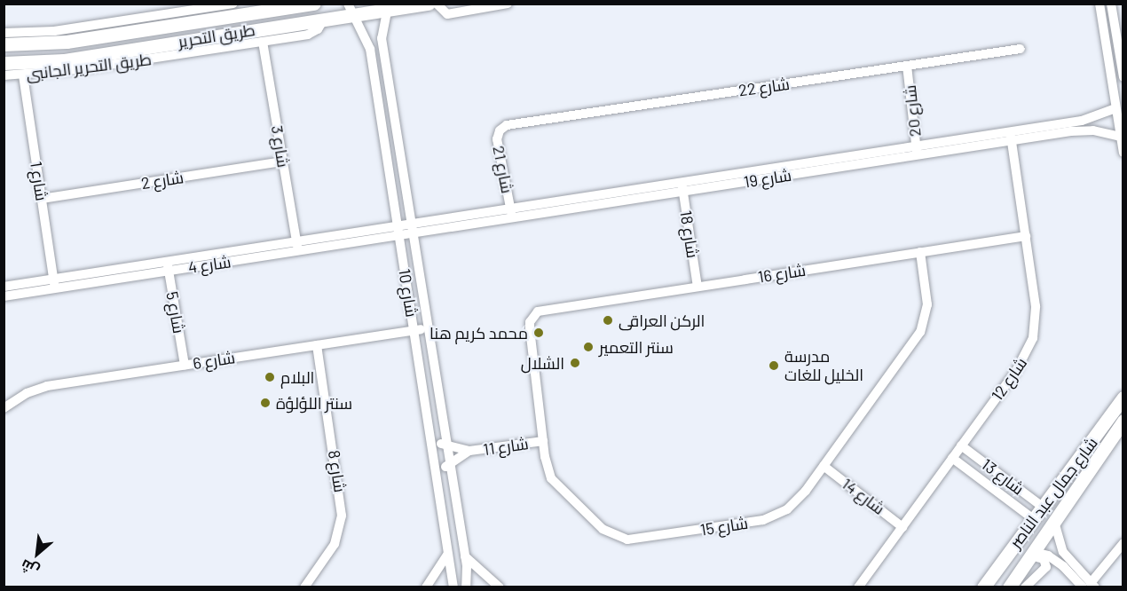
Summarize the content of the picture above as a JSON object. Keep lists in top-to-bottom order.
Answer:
{
  "streets": {
    "street": [
      "طريق التحرير",
      "طريق التحرير الجانبى",
      "شارع 22",
      "شارع 20",
      "شارع 3",
      "شارع 21",
      "شارع 19",
      "شارع 2",
      "شارع 1",
      "شارع 18",
      "شارع 4",
      "شارع 16",
      "شارع 10",
      "شارع 5",
      "شارع 6",
      "شارع 12",
      "شارع 11",
      "شارع 8",
      "شارع 13",
      "شارع جمال عبد الناصر",
      "شارع 14",
      "شارع 15"
    ]
  },
  "crossings": [
    ["طريق التحرير", "طريق التحرير الجانبى"],
    ["طريق التحرير", "شارع 10"],
    ["طريق التحرير الجانبى", "شارع 3"],
    ["طريق التحرير الجانبى", "شارع 1"],
    ["شارع 22", "شارع 20"],
    ["شارع 22", "شارع 21"],
    ["شارع 20", "شارع 19"],
    ["شارع 3", "شارع 2"],
    ["شارع 3", "شارع 4"],
    ["شارع 21", "شارع 19"],
    ["شارع 19", "شارع 18"],
    ["شارع 19", "شارع 4"],
    ["شارع 19", "شارع 10"],
    ["شارع 19", "شارع 12"],
    ["شارع 2", "شارع 1"],
    ["شارع 1", "شارع 4"],
    ["شارع 18", "شارع 16"],
    ["شارع 4", "شارع 10"],
    ["شارع 4", "شارع 5"],
    ["شارع 16", "شارع 12"],
    ["شارع 16", "شارع 15"],
    ["شارع 10", "شارع 6"],
    ["شارع 10", "شارع 11"],
    ["شارع 5", "شارع 6"],
    ["شارع 6", "شارع 8"],
    ["شارع 12", "شارع 13"],
    ["شارع 12", "شارع 14"],
    ["شارع 11", "شارع 15"],
    ["شارع 13", "شارع جمال عبد الناصر"],
    ["شارع 14", "شارع 15"]
  ],
  "places": [
    "الركن العراقى",
    "محمد كريم هنا",
    "سنتر التعمير",
    "الشلال",
    "مدرسة الخليل للغات",
    "البلام",
    "سنتر اللؤلؤة"
  ],
  "north": "bottom left"
}
